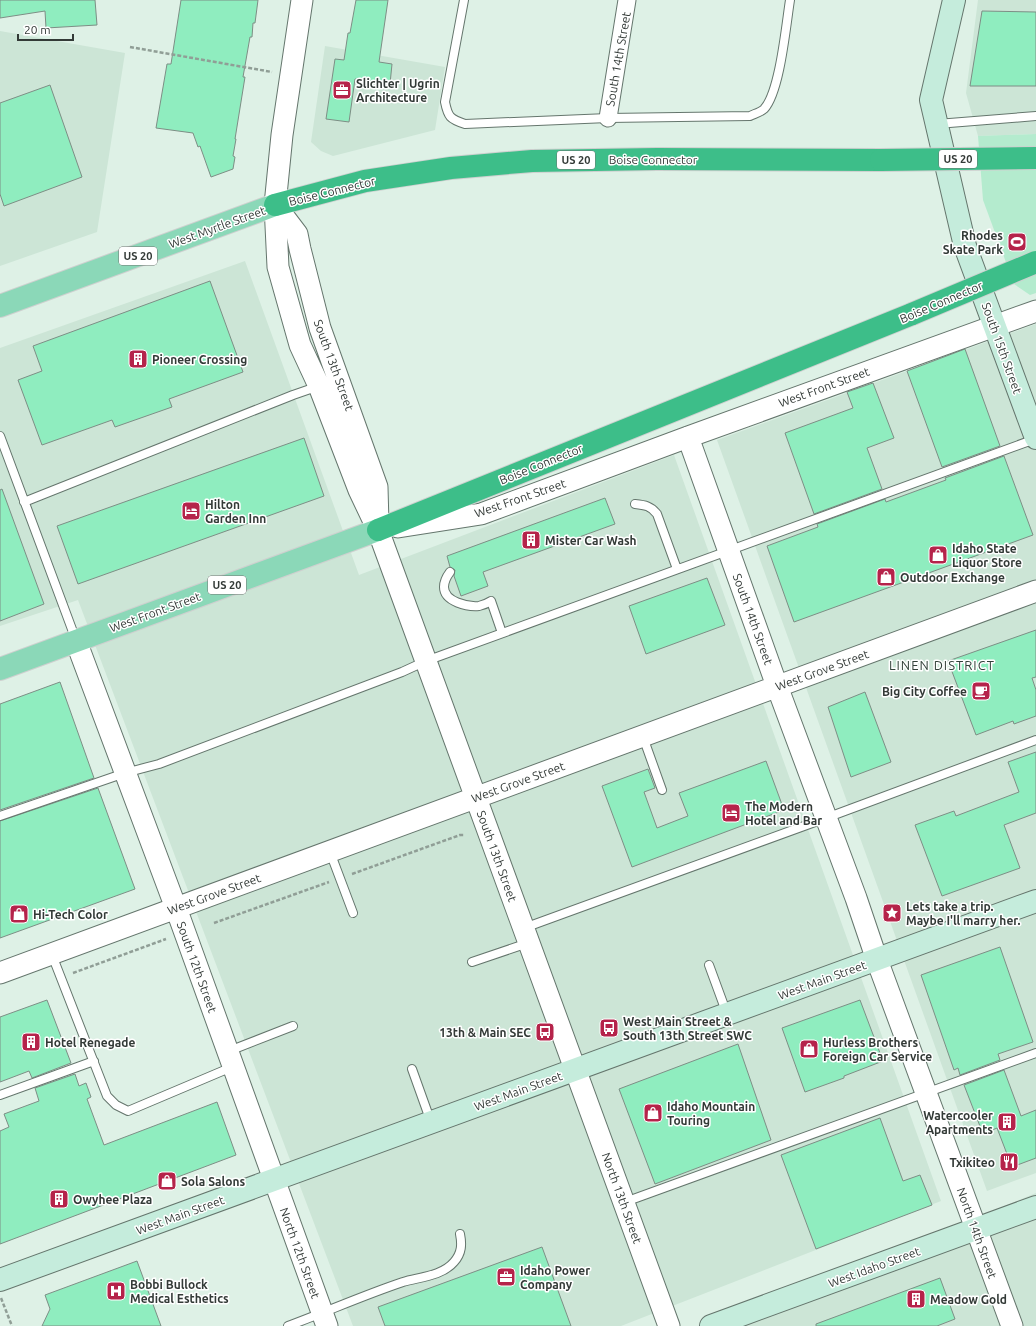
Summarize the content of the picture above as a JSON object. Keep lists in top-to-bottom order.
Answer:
{
  "streets": {
    "highway": ["Boise Connector", "US 20"],
    "main road": [
      "West Myrtle Street",
      "South 15th Street",
      "West Front Street",
      "West Main Street",
      "West Idaho Street"
    ],
    "street": [
      "South 14th Street",
      "South 13th Street",
      "West Grove Street",
      "South 12th Street",
      "North 13th Street",
      "North 14th Street",
      "North 12th Street"
    ]
  },
  "crossings": [
    ["South 14th Street", "West Front Street"],
    ["South 14th Street", "West Grove Street"],
    ["South 14th Street", "West Main Street"],
    ["South 14th Street", "North 14th Street"],
    ["Boise Connector", "West Myrtle Street"],
    ["Boise Connector", "South 13th Street"],
    ["Boise Connector", "West Front Street"],
    ["West Myrtle Street", "South 13th Street"],
    ["South 15th Street", "West Front Street"],
    ["South 13th Street", "West Front Street"],
    ["South 13th Street", "West Grove Street"],
    ["South 13th Street", "West Main Street"],
    ["South 13th Street", "North 13th Street"],
    ["West Front Street", "South 12th Street"],
    ["West Grove Street", "South 12th Street"],
    ["South 12th Street", "West Main Street"],
    ["South 12th Street", "North 12th Street"],
    ["West Main Street", "North 13th Street"],
    ["West Main Street", "North 14th Street"],
    ["West Main Street", "North 12th Street"],
    ["North 14th Street", "West Idaho Street"]
  ],
  "districts": ["LINEN DISTRICT"],
  "places": {
    "office": ["Slichter | Ugrin Architecture", "Idaho Power Company"],
    "sports": ["Rhodes Skate Park"],
    "building": [
      "Pioneer Crossing",
      "Mister Car Wash",
      "Hotel Renegade",
      "Watercooler Apartments",
      "Owyhee Plaza",
      "Meadow Gold"
    ],
    "hotel": ["Hilton Garden Inn", "The Modern Hotel and Bar"],
    "shop": [
      "Idaho State Liquor Store",
      "Outdoor Exchange",
      "Hi-Tech Color",
      "Hurless Brothers Foreign Car Service",
      "Idaho Mountain Touring",
      "Sola Salons"
    ],
    "cafe": ["Big City Coffee"],
    "place": ["Lets take a trip. Maybe I'll marry her."],
    "bus stop": ["West Main Street & South 13th Street SWC", "13th & Main SEC"],
    "restaurant": ["Txikiteo"],
    "hospital": ["Bobbi Bullock Medical Esthetics"]
  },
  "scale_bar": "20 m"
}
